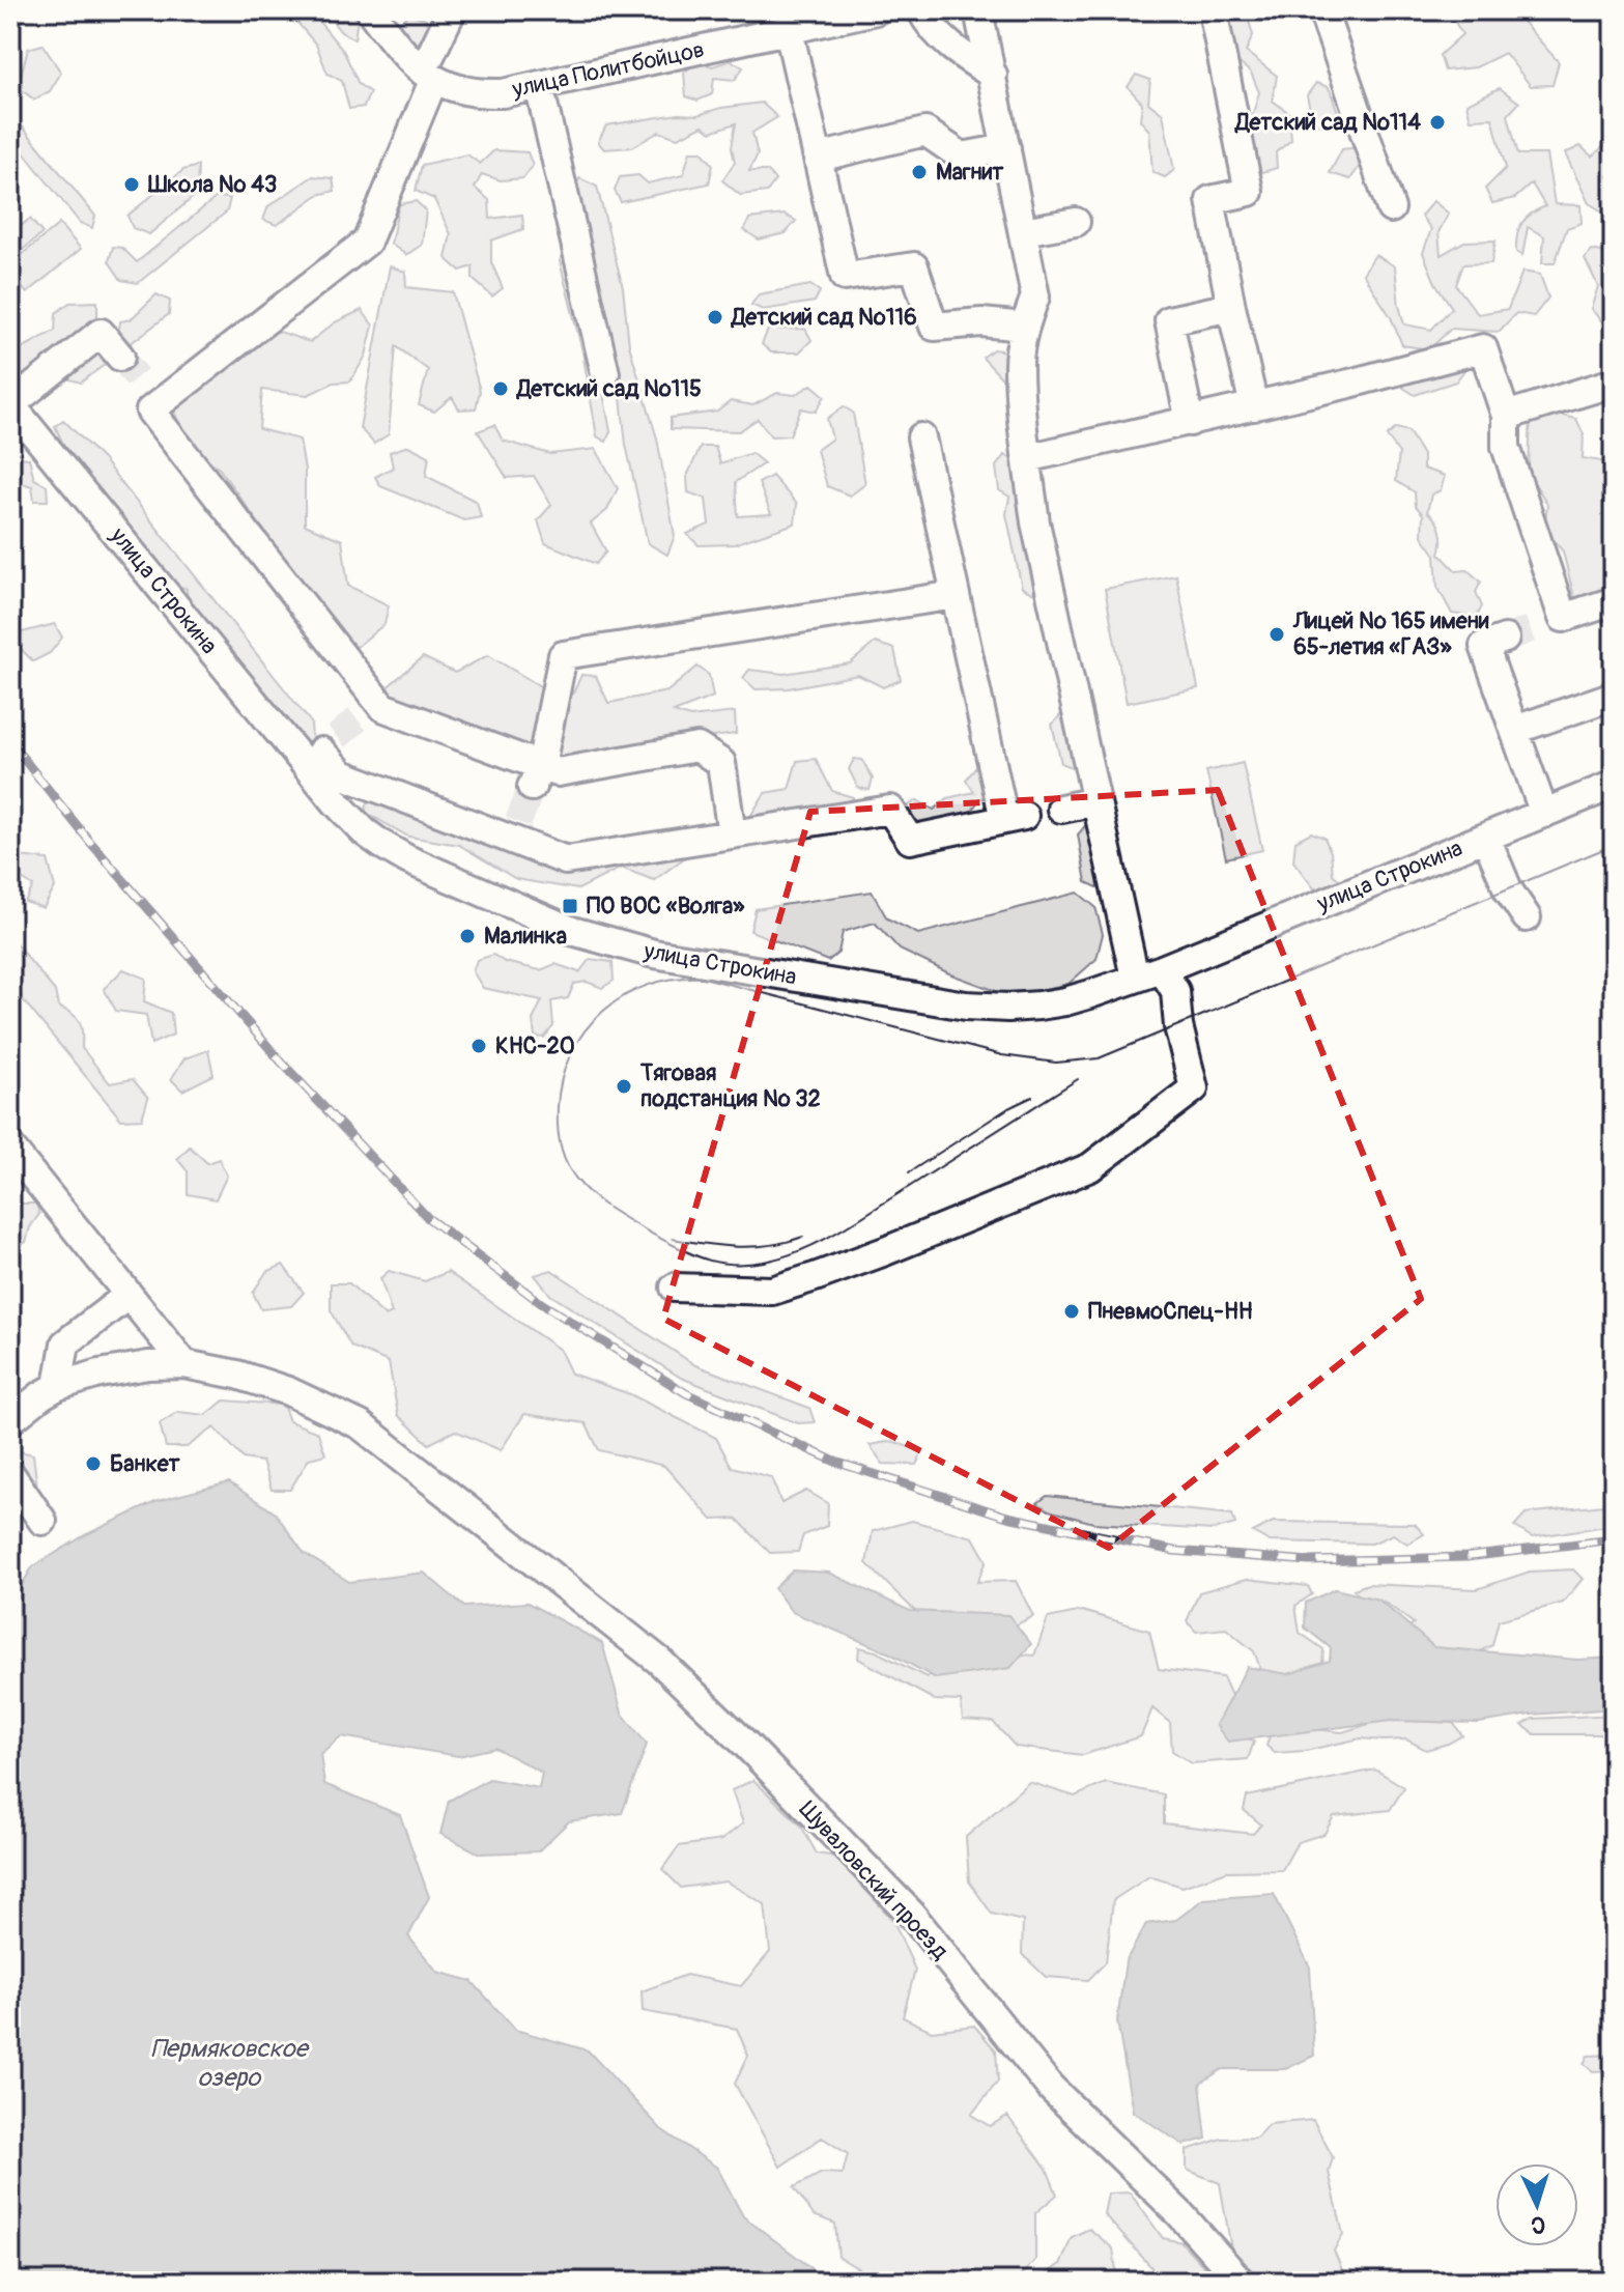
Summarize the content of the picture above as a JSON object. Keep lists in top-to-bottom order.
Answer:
{
  "streets": {
    "street": ["улица Политбойцов", "улица Строкина", "Шуваловский проезд"]
  },
  "water": ["Пермяковское озеро"],
  "places": {
    "other": [
      "Детский сад №114",
      "Магнит",
      "Школа № 43",
      "Детский сад №116",
      "Детский сад №115",
      "Лицей № 165 имени 65-летия «ГАЗ»",
      "Малинка",
      "КНС-20",
      "Тяговая подстанция № 32",
      "ПневмоСпец-НН",
      "Банкет"
    ],
    "transit": ["ПО ВОС «Волга»"]
  },
  "north": "bottom"
}
